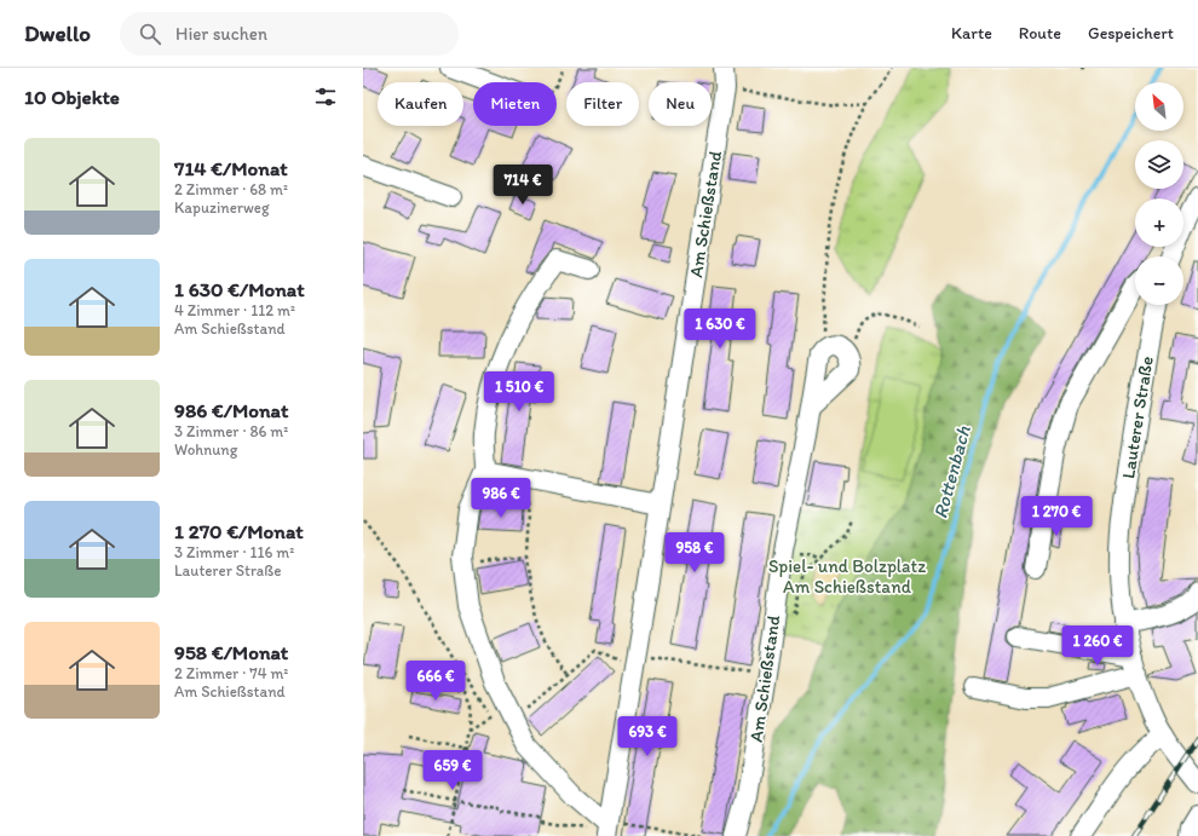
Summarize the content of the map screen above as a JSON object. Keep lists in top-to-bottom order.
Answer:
{
  "streets": {
    "street": ["Am Schießstand", "Lauterer Straße"]
  },
  "water": ["Rottenbach"],
  "parks": ["Spiel- und Bolzplatz Am Schießstand"],
  "north": "top left",
  "page": {
    "header": "Dwello",
    "search": "Hier suchen",
    "nav": ["Karte", "Route", "Gespeichert"],
    "heading": "10 Objekte",
    "map_buttons": ["+", "−"],
    "chip": [
      "Kaufen",
      "Mieten",
      "Filter",
      "Neu"
    ],
    "list": [
      {
        "name": "714 €/Monat",
        "note": "2 Zimmer · 68 m² · Kapuzinerweg"
      },
      {
        "name": "1 630 €/Monat",
        "note": "4 Zimmer · 112 m² · Am Schießstand"
      },
      {
        "name": "986 €/Monat",
        "note": "3 Zimmer · 86 m² · Wohnung"
      },
      {
        "name": "1 270 €/Monat",
        "note": "3 Zimmer · 116 m² · Lauterer Straße"
      },
      {
        "name": "958 €/Monat",
        "note": "2 Zimmer · 74 m² · Am Schießstand"
      }
    ],
    "price": [
      "714 €",
      "1 630 €",
      "1 510 €",
      "986 €",
      "1 270 €",
      "958 €",
      "1 260 €",
      "666 €",
      "693 €",
      "659 €"
    ]
  }
}
